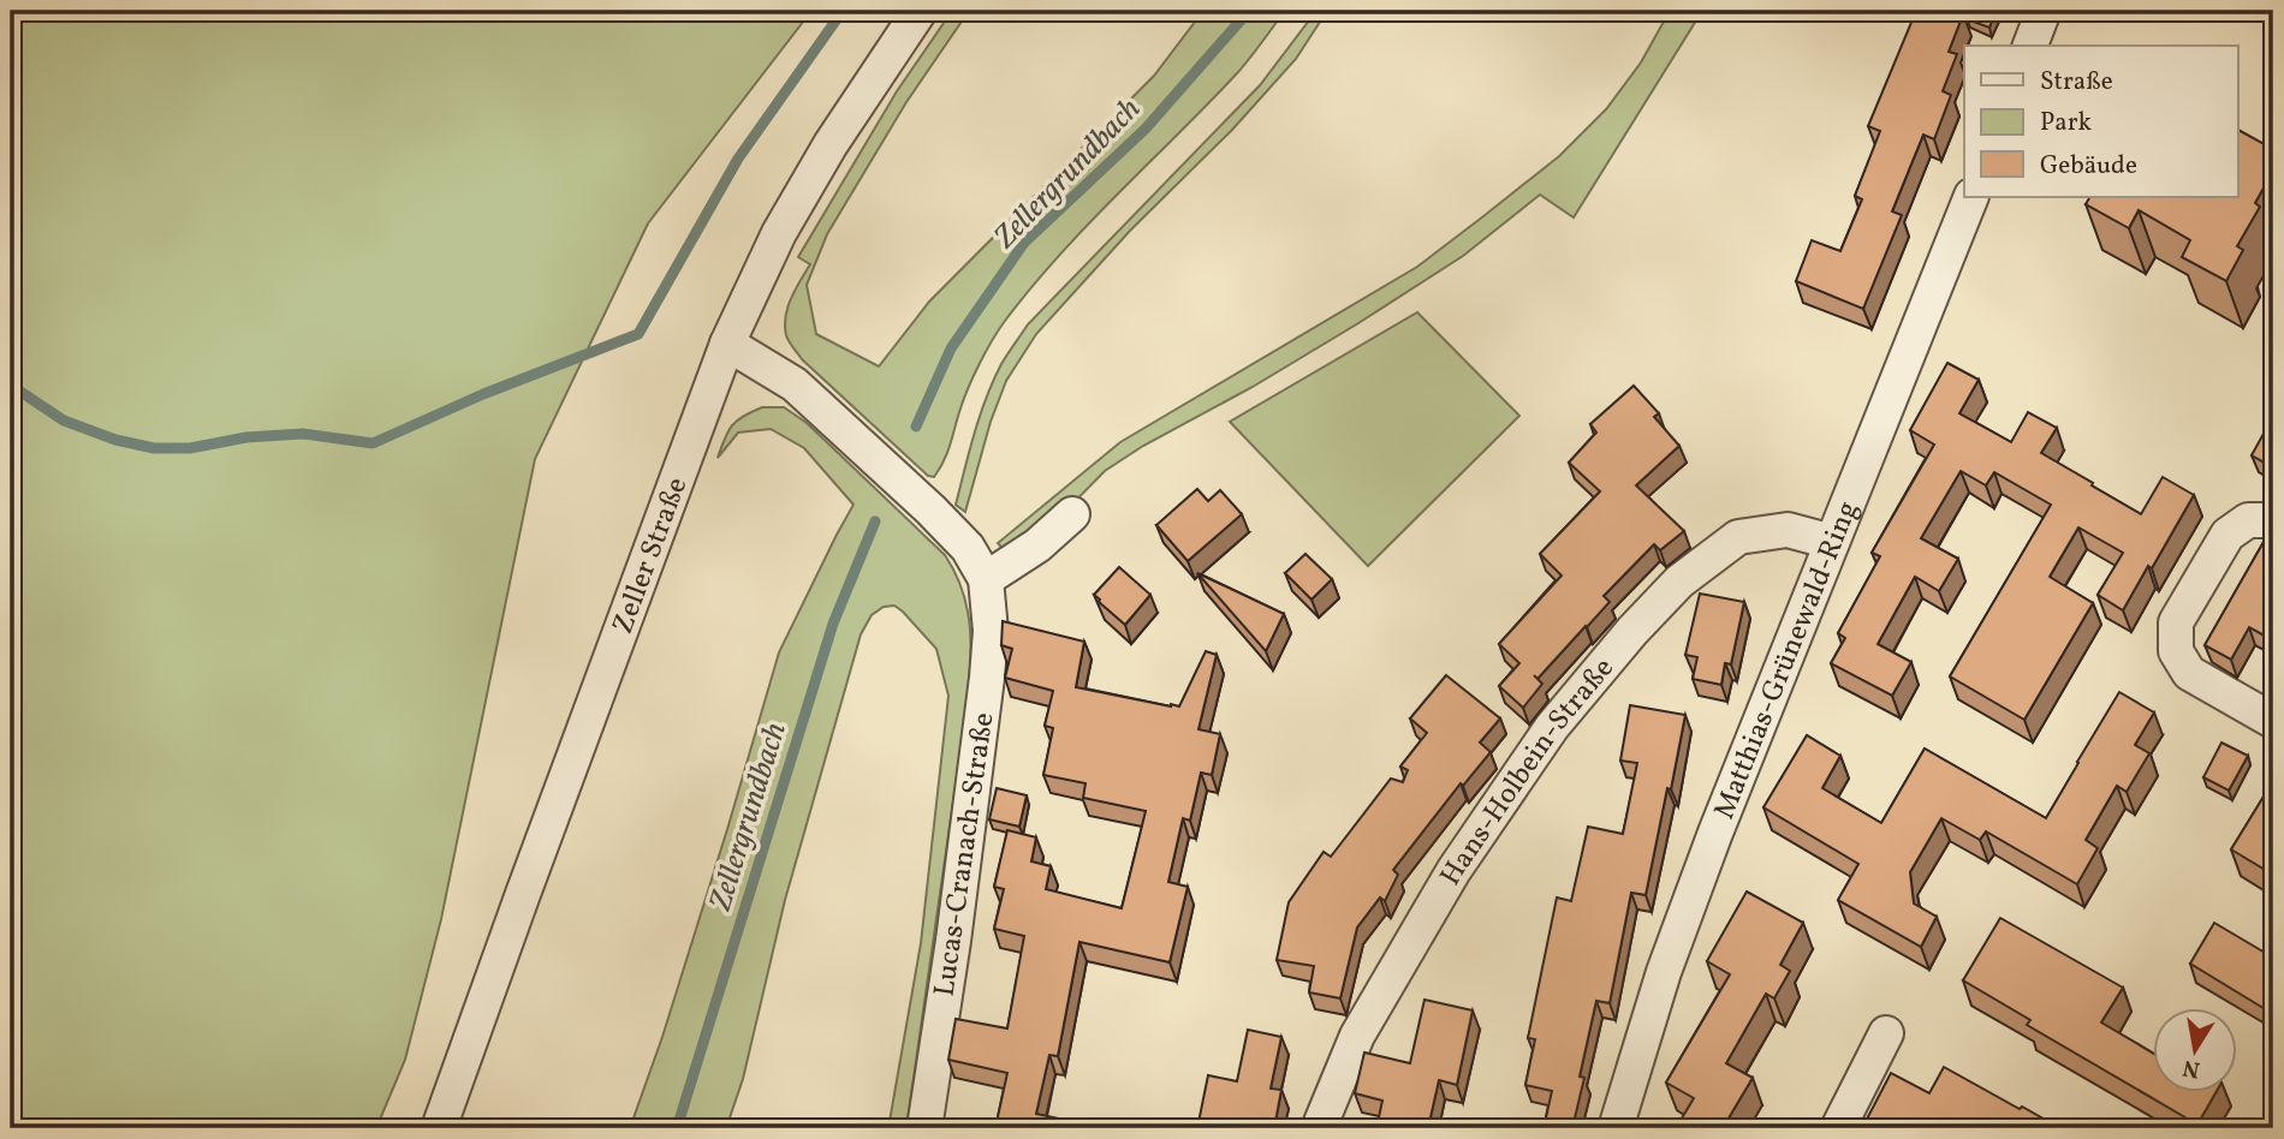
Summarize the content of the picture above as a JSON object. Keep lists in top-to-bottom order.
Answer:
{
  "streets": {
    "street": [
      "Zeller Straße",
      "Matthias-Grünewald-Ring",
      "Hans-Holbein-Straße",
      "Lucas-Cranach-Straße"
    ]
  },
  "crossings": [
    ["Zeller Straße", "Lucas-Cranach-Straße"],
    ["Matthias-Grünewald-Ring", "Hans-Holbein-Straße"]
  ],
  "water": ["Zellergrundbach"],
  "legend": ["Straße", "Park", "Gebäude"],
  "north": "bottom"
}
